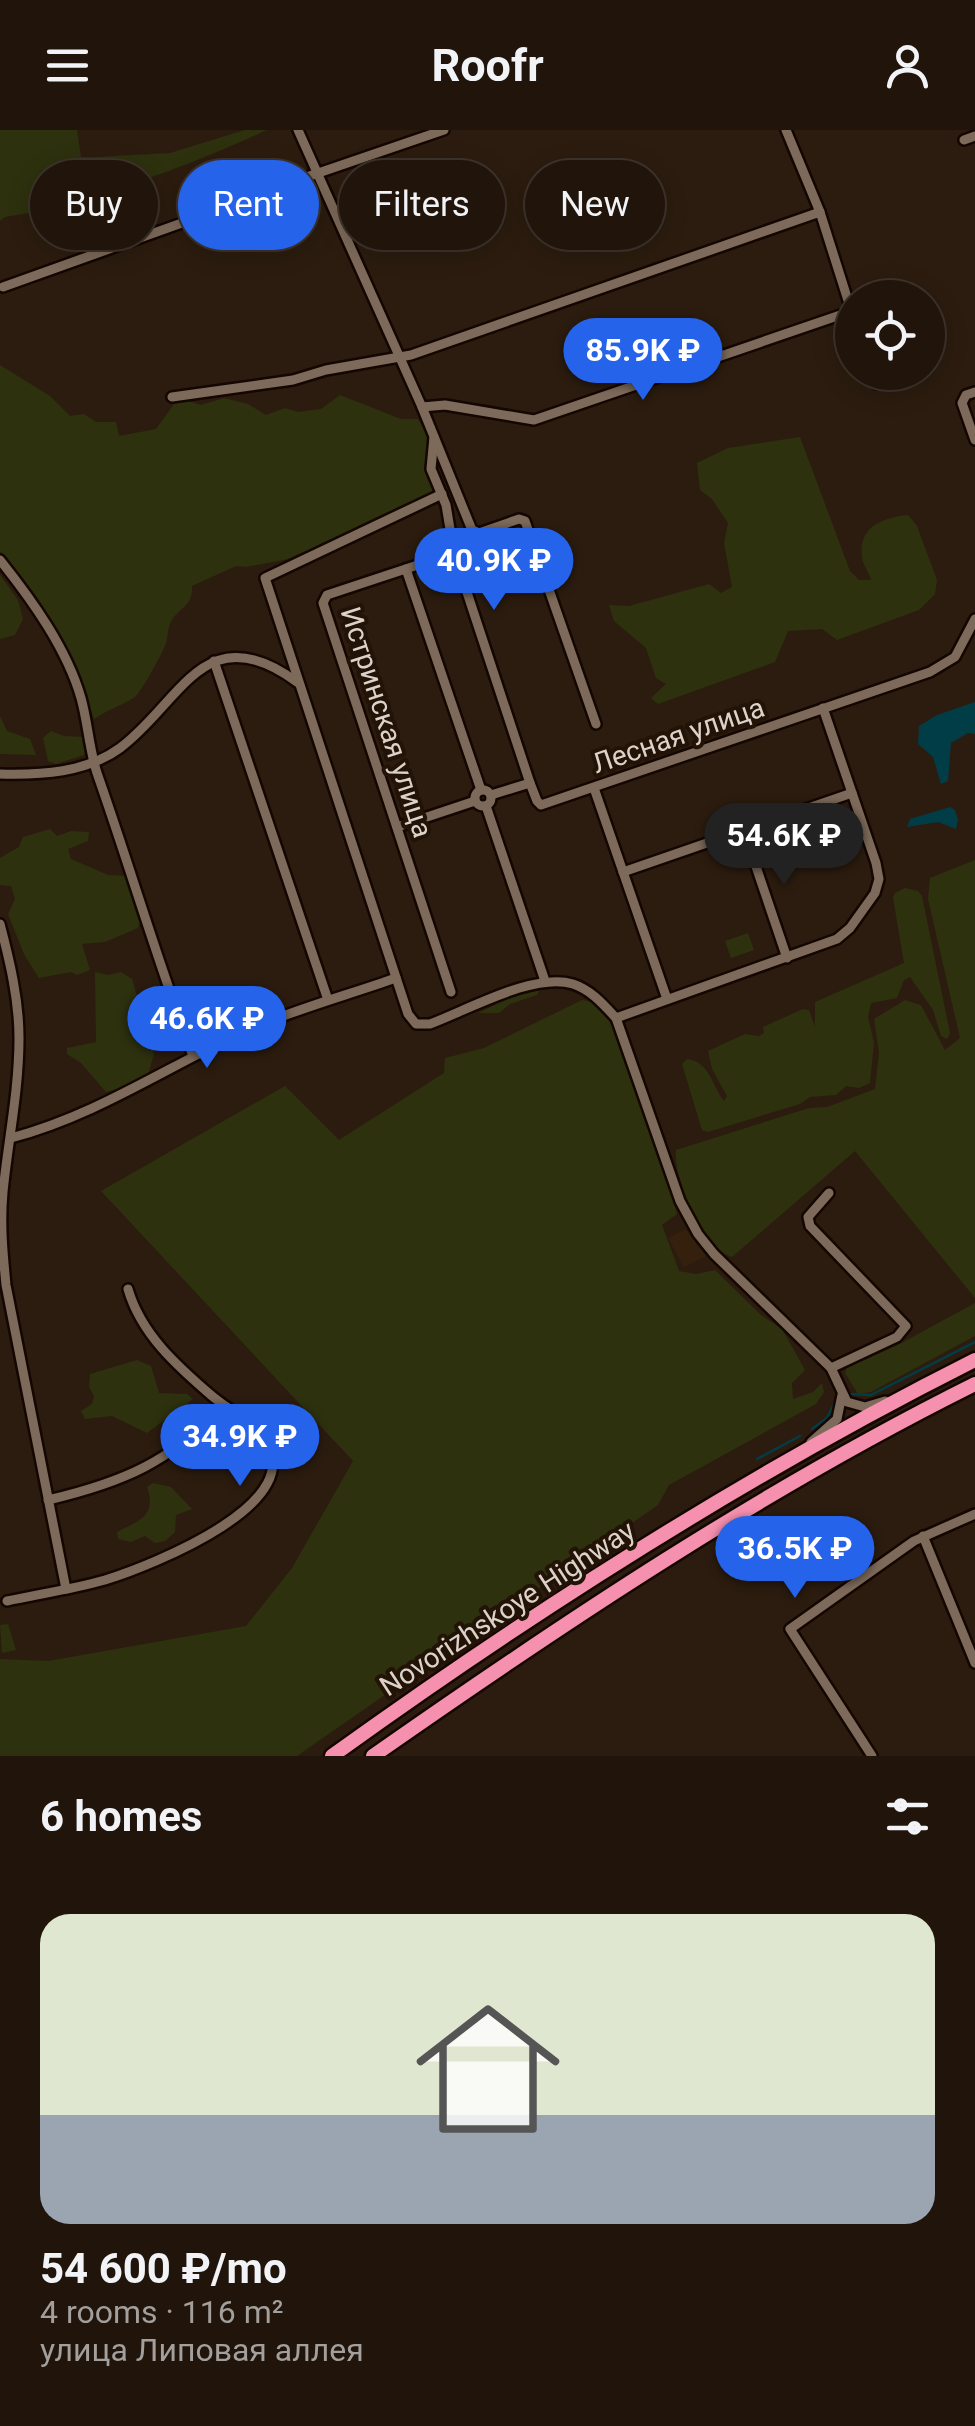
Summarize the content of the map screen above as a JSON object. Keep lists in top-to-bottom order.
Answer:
{
  "streets": {
    "highway": ["Novorizhskoye Highway"],
    "street": ["Истринская улица", "Лесная улица"]
  },
  "page": {
    "header": "Roofr",
    "chip": [
      "Buy",
      "Rent",
      "Filters",
      "New"
    ],
    "price": [
      "85.9K ₽",
      "40.9K ₽",
      "54.6K ₽",
      "46.6K ₽",
      "34.9K ₽",
      "36.5K ₽"
    ],
    "heading": "6 homes",
    "list": [
      {
        "name": "54 600 ₽/mo",
        "note": "4 rooms · 116 m² · улица Липовая аллея"
      }
    ]
  }
}
